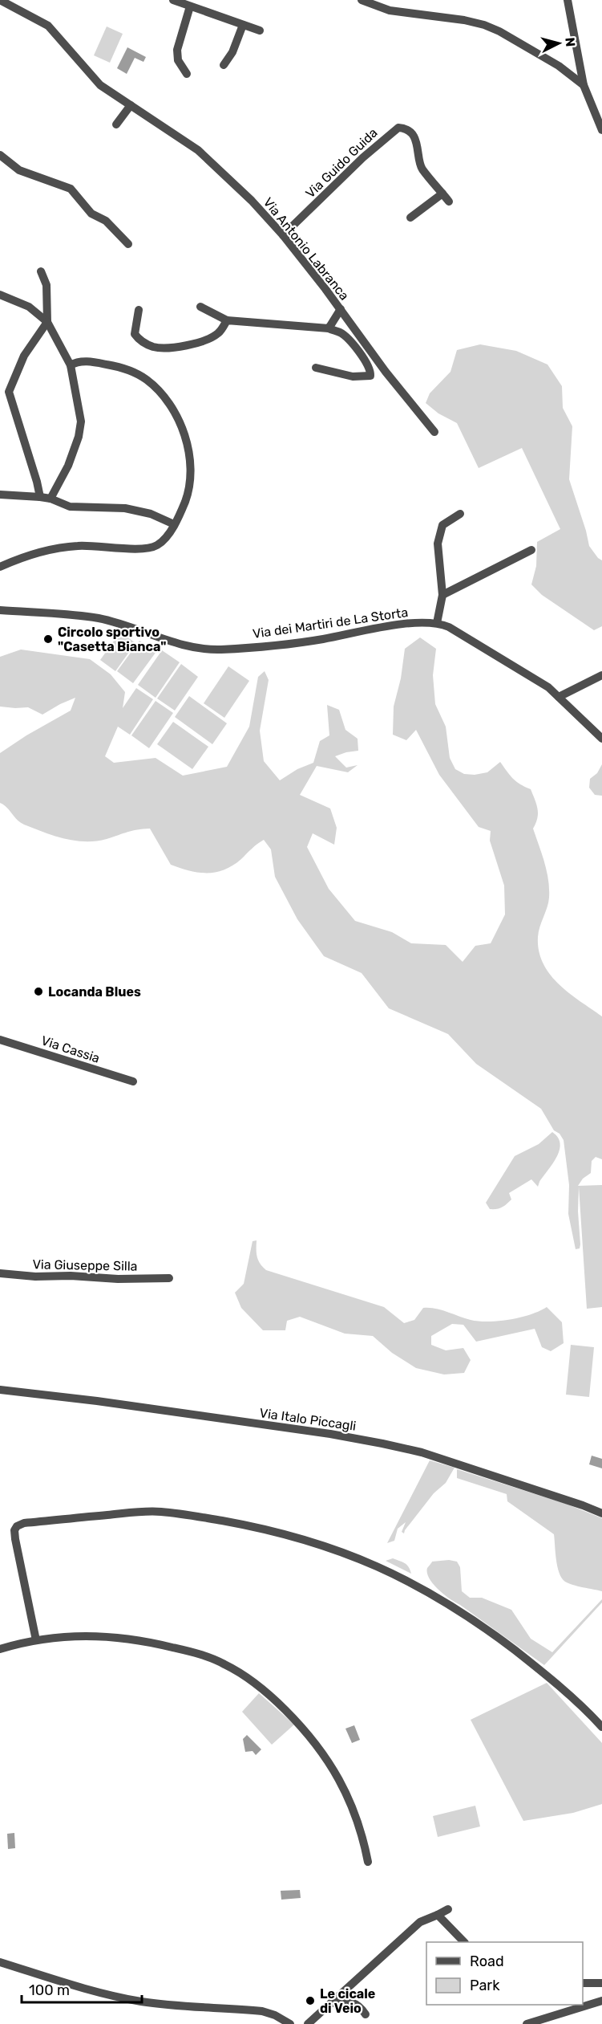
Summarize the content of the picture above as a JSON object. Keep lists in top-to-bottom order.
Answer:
{
  "streets": {
    "street": [
      "Via Guido Guida",
      "Via Antonio Labranca",
      "Via dei Martiri de La Storta",
      "Via Cassia",
      "Via Giuseppe Silla",
      "Via Italo Piccagli"
    ]
  },
  "crossings": [
    ["Via Guido Guida", "Via Antonio Labranca"]
  ],
  "places": ["Circolo sportivo \"Casetta Bianca\"", "Locanda Blues", "Le cicale di Veio"],
  "legend": ["Road", "Park"],
  "scale_bar": "100 m",
  "north": "right"
}
